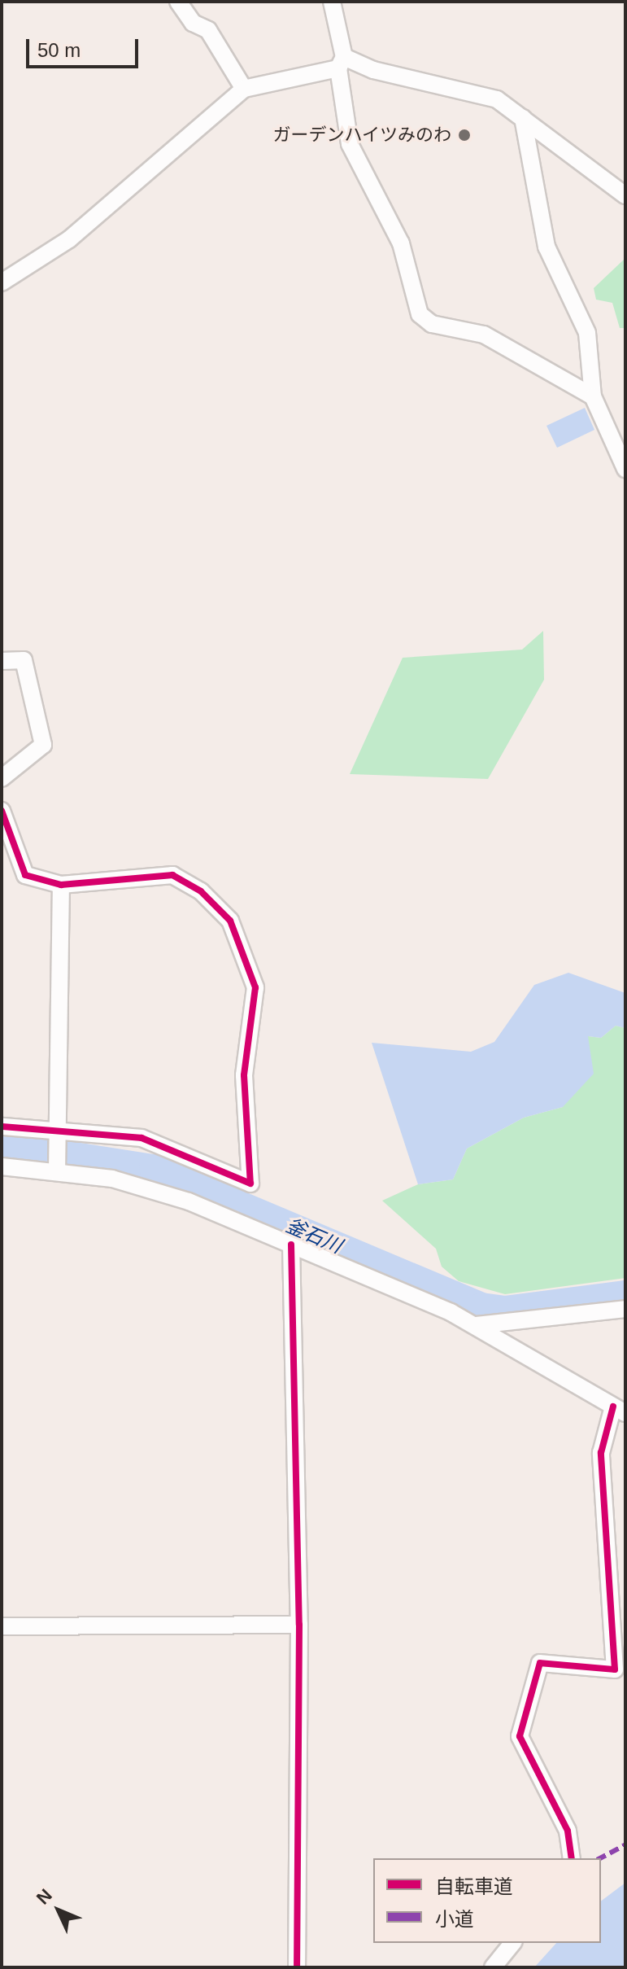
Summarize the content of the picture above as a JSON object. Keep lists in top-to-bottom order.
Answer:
{
  "water": ["釜石川"],
  "places": ["ガーデンハイツみのわ"],
  "legend": ["自転車道", "小道"],
  "scale_bar": "50 m",
  "north": "top left"
}
